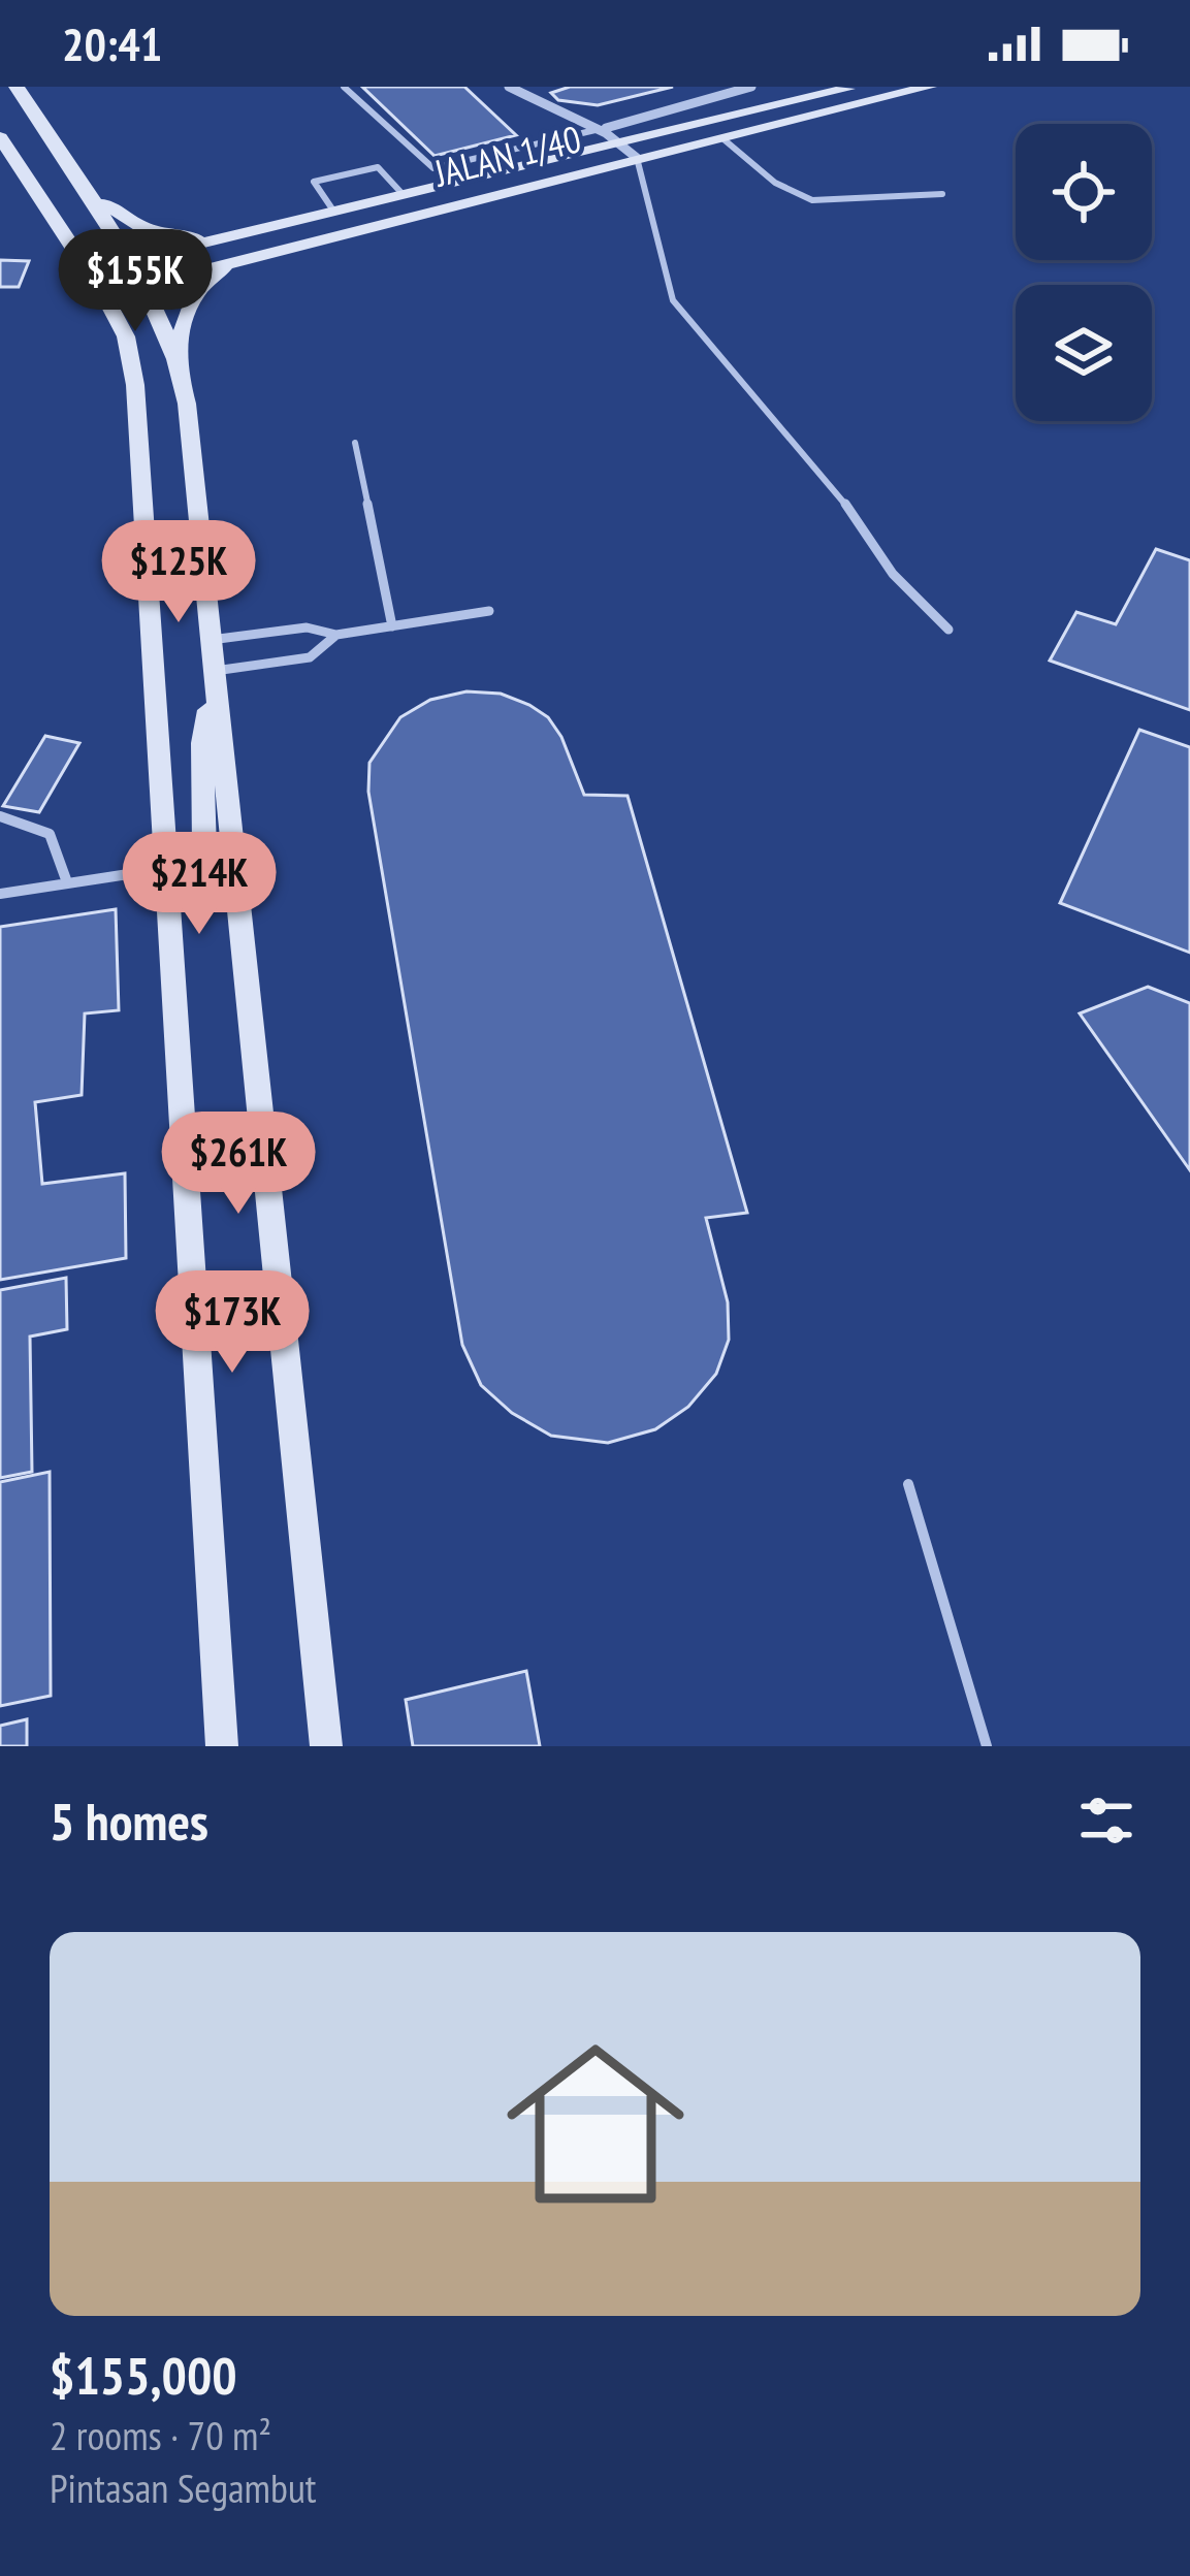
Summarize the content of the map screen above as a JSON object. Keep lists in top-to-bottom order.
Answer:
{
  "streets": {
    "main road": ["JALAN 1/40"]
  },
  "page": {
    "status": "20:41",
    "price": [
      "$155K",
      "$125K",
      "$214K",
      "$261K",
      "$173K"
    ],
    "heading": "5 homes",
    "list": [
      {
        "name": "$155,000",
        "note": "2 rooms · 70 m² · Pintasan Segambut"
      }
    ]
  }
}
